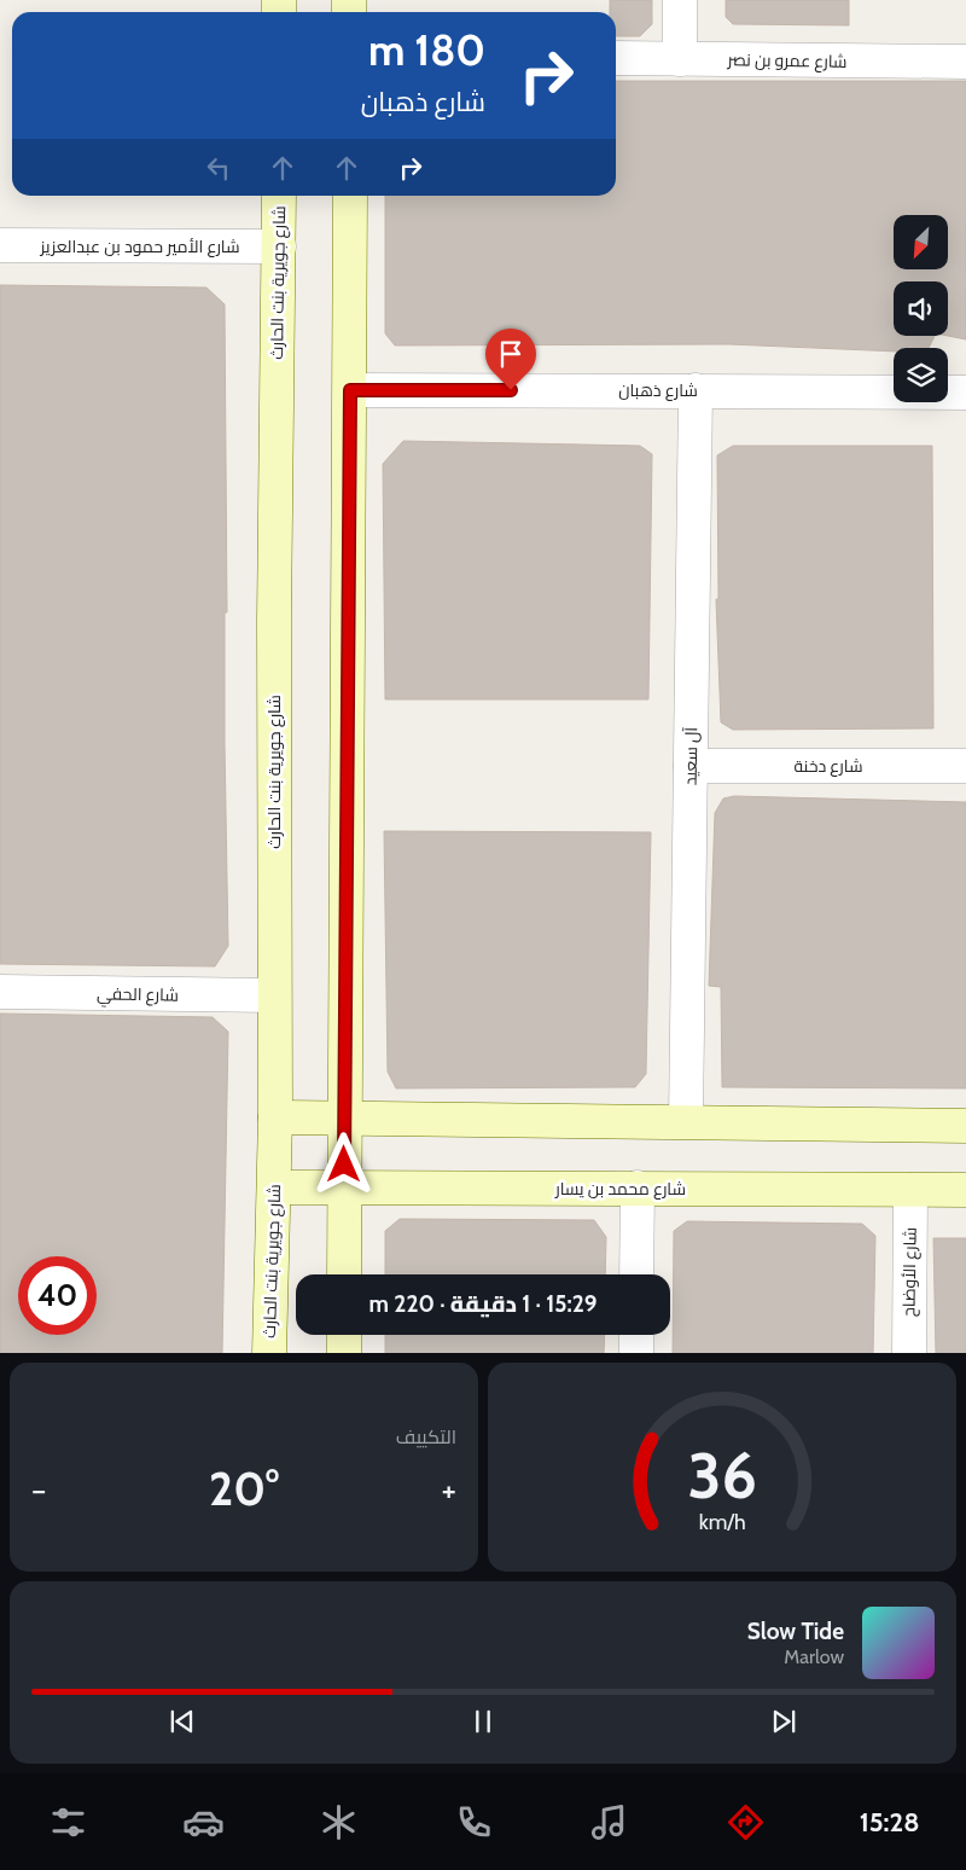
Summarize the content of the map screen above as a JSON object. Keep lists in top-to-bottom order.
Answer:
{
  "streets": {
    "street": [
      "شارع عمرو بن نصر",
      "شارع الأمير حمود بن عبدالعزيز",
      "شارع جويرية بنت الحارث",
      "شارع ذهبان",
      "آل سعيد",
      "شارع دخنة",
      "شارع الحفي",
      "شارع محمد بن يسار",
      "شارع الأوضاح"
    ]
  },
  "crossings": [
    ["شارع الأمير حمود بن عبدالعزيز", "شارع جويرية بنت الحارث"],
    ["شارع جويرية بنت الحارث", "شارع الحفي"],
    ["شارع جويرية بنت الحارث", "شارع محمد بن يسار"],
    ["شارع ذهبان", "آل سعيد"],
    ["آل سعيد", "شارع دخنة"],
    ["شارع محمد بن يسار", "شارع الأوضاح"]
  ],
  "north": "bottom left",
  "page": {
    "turn": ["180 m", "شارع ذهبان"],
    "limit": "40",
    "trip": "15:29 · 1 دقيقة · 220 m",
    "tile": "التكييف",
    "heat": ["−", "20°", "+"],
    "song": ["Slow Tide", "Marlow"],
    "tabs": "15:28",
    "gauge": ["36", "km/h"]
  }
}
